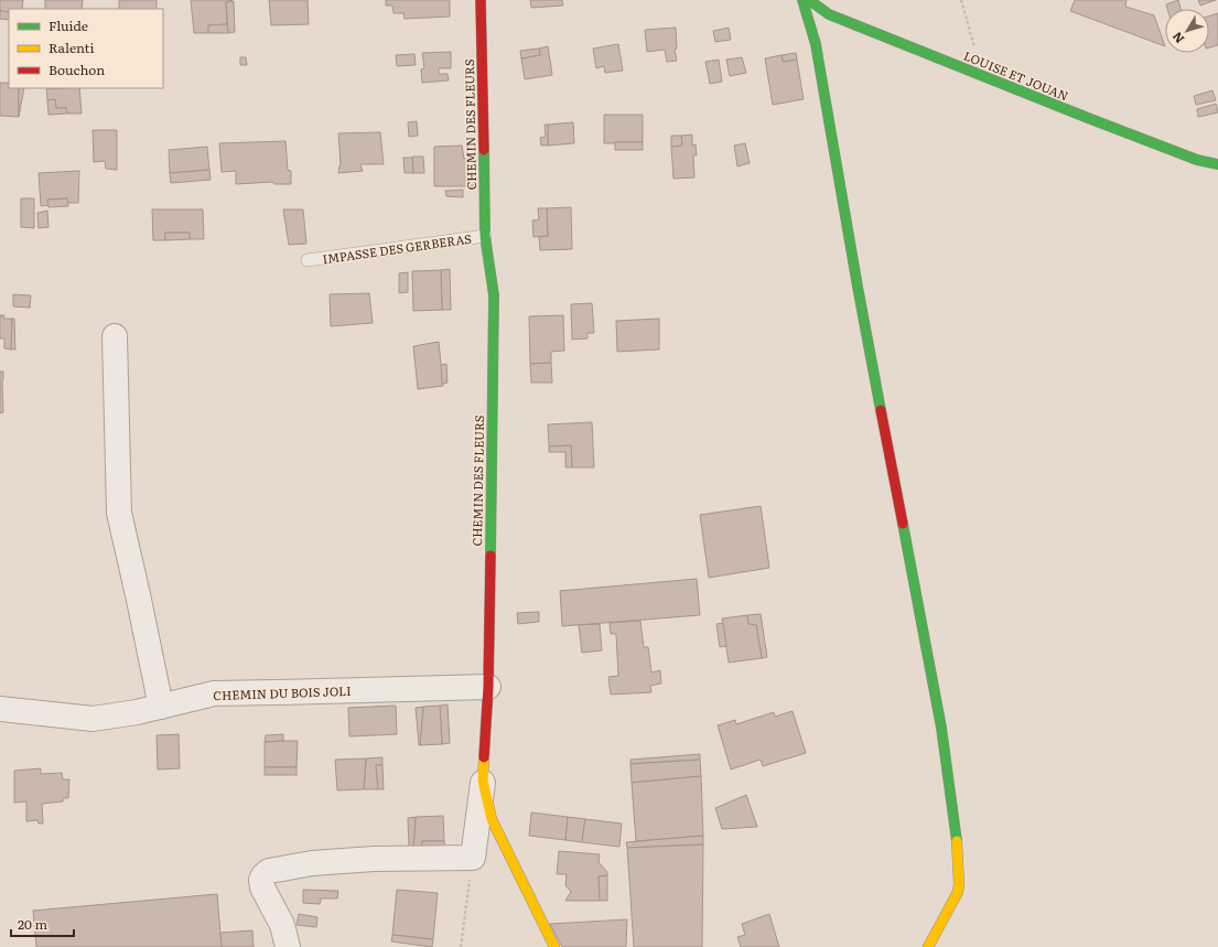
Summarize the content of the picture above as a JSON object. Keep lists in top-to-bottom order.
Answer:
{
  "streets": {
    "street": ["LOUISE ET JOUAN", "CHEMIN DES FLEURS", "CHEMIN DU BOIS JOLI"],
    "lane": ["IMPASSE DES GERBERAS"]
  },
  "crossings": [
    ["CHEMIN DES FLEURS", "IMPASSE DES GERBERAS"],
    ["CHEMIN DES FLEURS", "CHEMIN DU BOIS JOLI"]
  ],
  "legend": ["Fluide", "Ralenti", "Bouchon"],
  "scale_bar": "20 m",
  "north": "bottom left"
}
